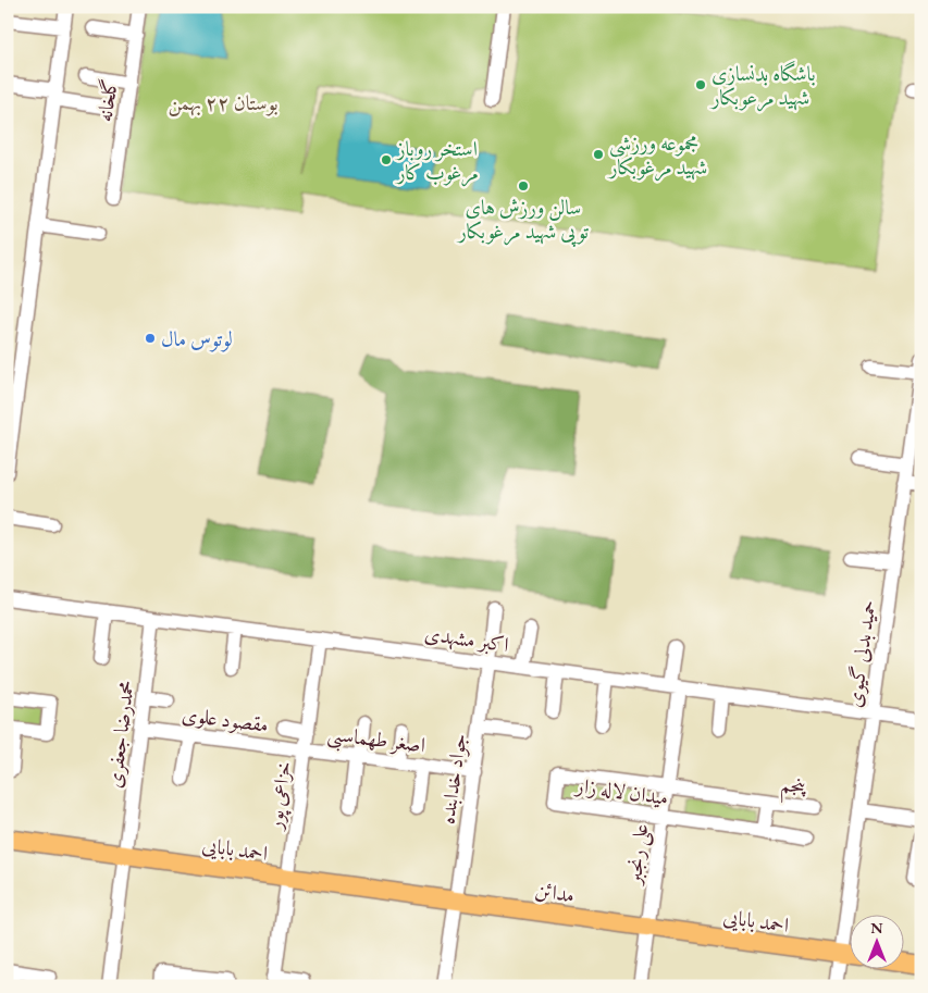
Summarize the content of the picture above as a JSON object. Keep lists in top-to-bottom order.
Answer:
{
  "streets": {
    "main road": ["احمد بابایی", "مدائن"],
    "street": [
      "گلخانه",
      "اکبر مشهدی",
      "حمید بدلی گیوی",
      "مقصود علوی",
      "محمدرضا جعفری",
      "اصغر طهماسبی",
      "جواد خدابنده",
      "پنجم",
      "میدان لاله زار",
      "خزاعی پور",
      "علی رنجبر"
    ]
  },
  "crossings": [
    ["اکبر مشهدی", "حمید بدلی گیوی"],
    ["اکبر مشهدی", "محمدرضا جعفری"],
    ["اکبر مشهدی", "جواد خدابنده"],
    ["اکبر مشهدی", "خزاعی پور"],
    ["اکبر مشهدی", "علی رنجبر"],
    ["حمید بدلی گیوی", "احمد بابایی"],
    ["مقصود علوی", "محمدرضا جعفری"],
    ["مقصود علوی", "اصغر طهماسبی"],
    ["مقصود علوی", "خزاعی پور"],
    ["محمدرضا جعفری", "احمد بابایی"],
    ["اصغر طهماسبی", "جواد خدابنده"],
    ["اصغر طهماسبی", "خزاعی پور"],
    ["جواد خدابنده", "احمد بابایی"],
    ["جواد خدابنده", "مدائن"],
    ["پنجم", "میدان لاله زار"],
    ["میدان لاله زار", "علی رنجبر"],
    ["خزاعی پور", "احمد بابایی"],
    ["احمد بابایی", "علی رنجبر"],
    ["احمد بابایی", "مدائن"],
    ["علی رنجبر", "مدائن"]
  ],
  "parks": ["بوستان ۲۲ بهمن"],
  "places": [
    "باشگاه بدنسازی شهید مرعوبکار",
    "مجموعه ورزشی شهید مرغوبکار",
    "استخر روباز مرغوب کار",
    "سالن ورزش های توپی شهید مرغوبکار",
    "لوتوس مال"
  ],
  "north": "top"
}
